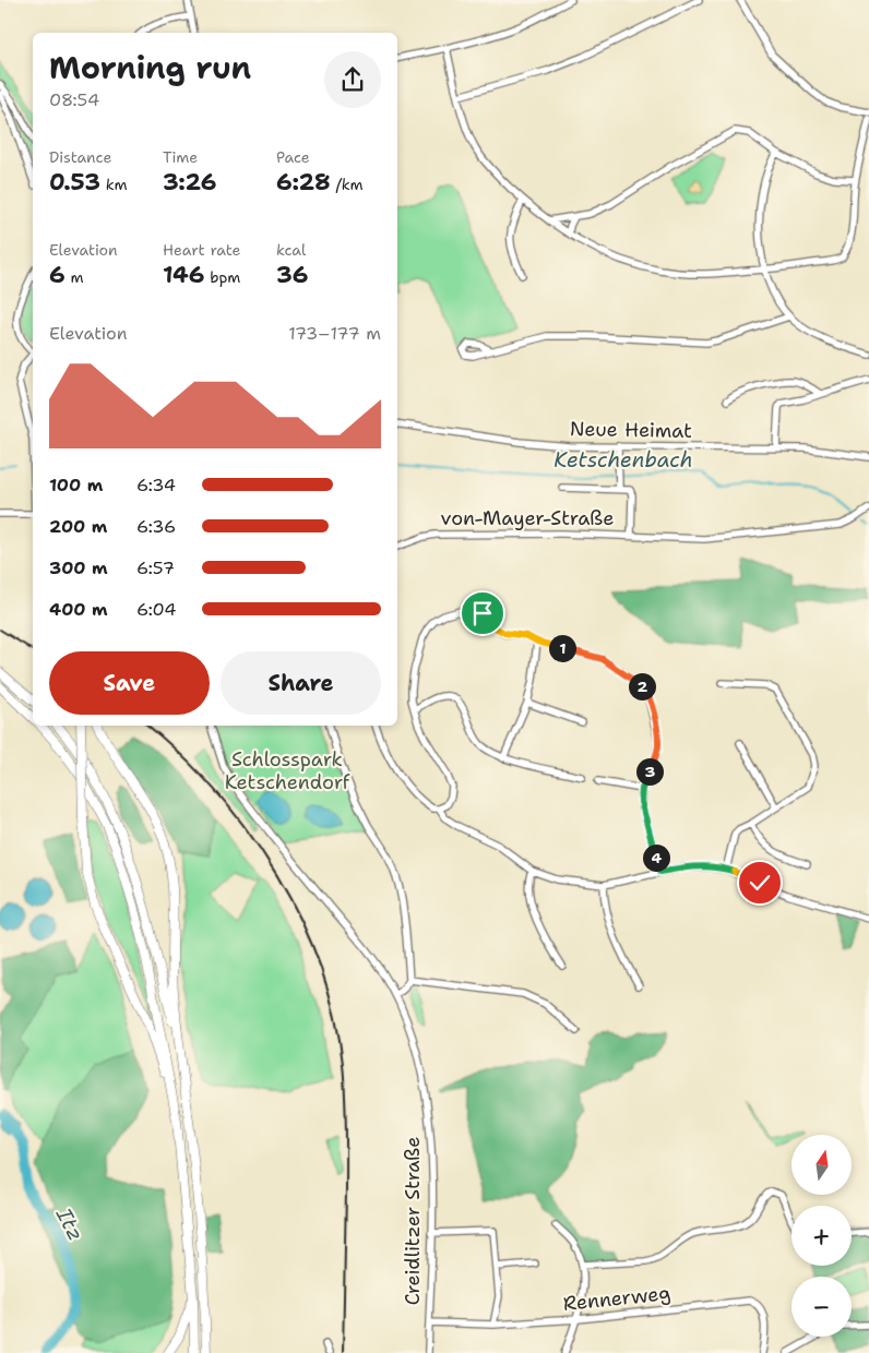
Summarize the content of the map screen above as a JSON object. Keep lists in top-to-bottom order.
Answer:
{
  "streets": {
    "street": [
      "Neue Heimat",
      "von-Mayer-Straße",
      "Creidlitzer Straße",
      "Rennerweg"
    ]
  },
  "crossings": [
    ["Neue Heimat", "von-Mayer-Straße"],
    ["Creidlitzer Straße", "Rennerweg"]
  ],
  "water": ["Ketschenbach", "Itz"],
  "parks": ["Schlosspark Ketschendorf"],
  "north": "top",
  "page": {
    "heading": ["Morning run", "08:54"],
    "stats": [
      ["Distance", "0.53 km"],
      ["Time", "3:26"],
      ["Pace", "6:28 /km"],
      ["Elevation", "6 m"],
      ["Heart rate", "146 bpm"],
      ["kcal", "36"]
    ],
    "chart": ["Elevation", "173–177 m"],
    "list": [
      {
        "name": "100 m",
        "note": "6:34"
      },
      {
        "name": "200 m",
        "note": "6:36"
      },
      {
        "name": "300 m",
        "note": "6:57"
      },
      {
        "name": "400 m",
        "note": "6:04"
      }
    ],
    "pins": [
      "1",
      "2",
      "3",
      "4"
    ],
    "buttons": ["Save", "Share"],
    "map_buttons": ["+", "−"]
  }
}
